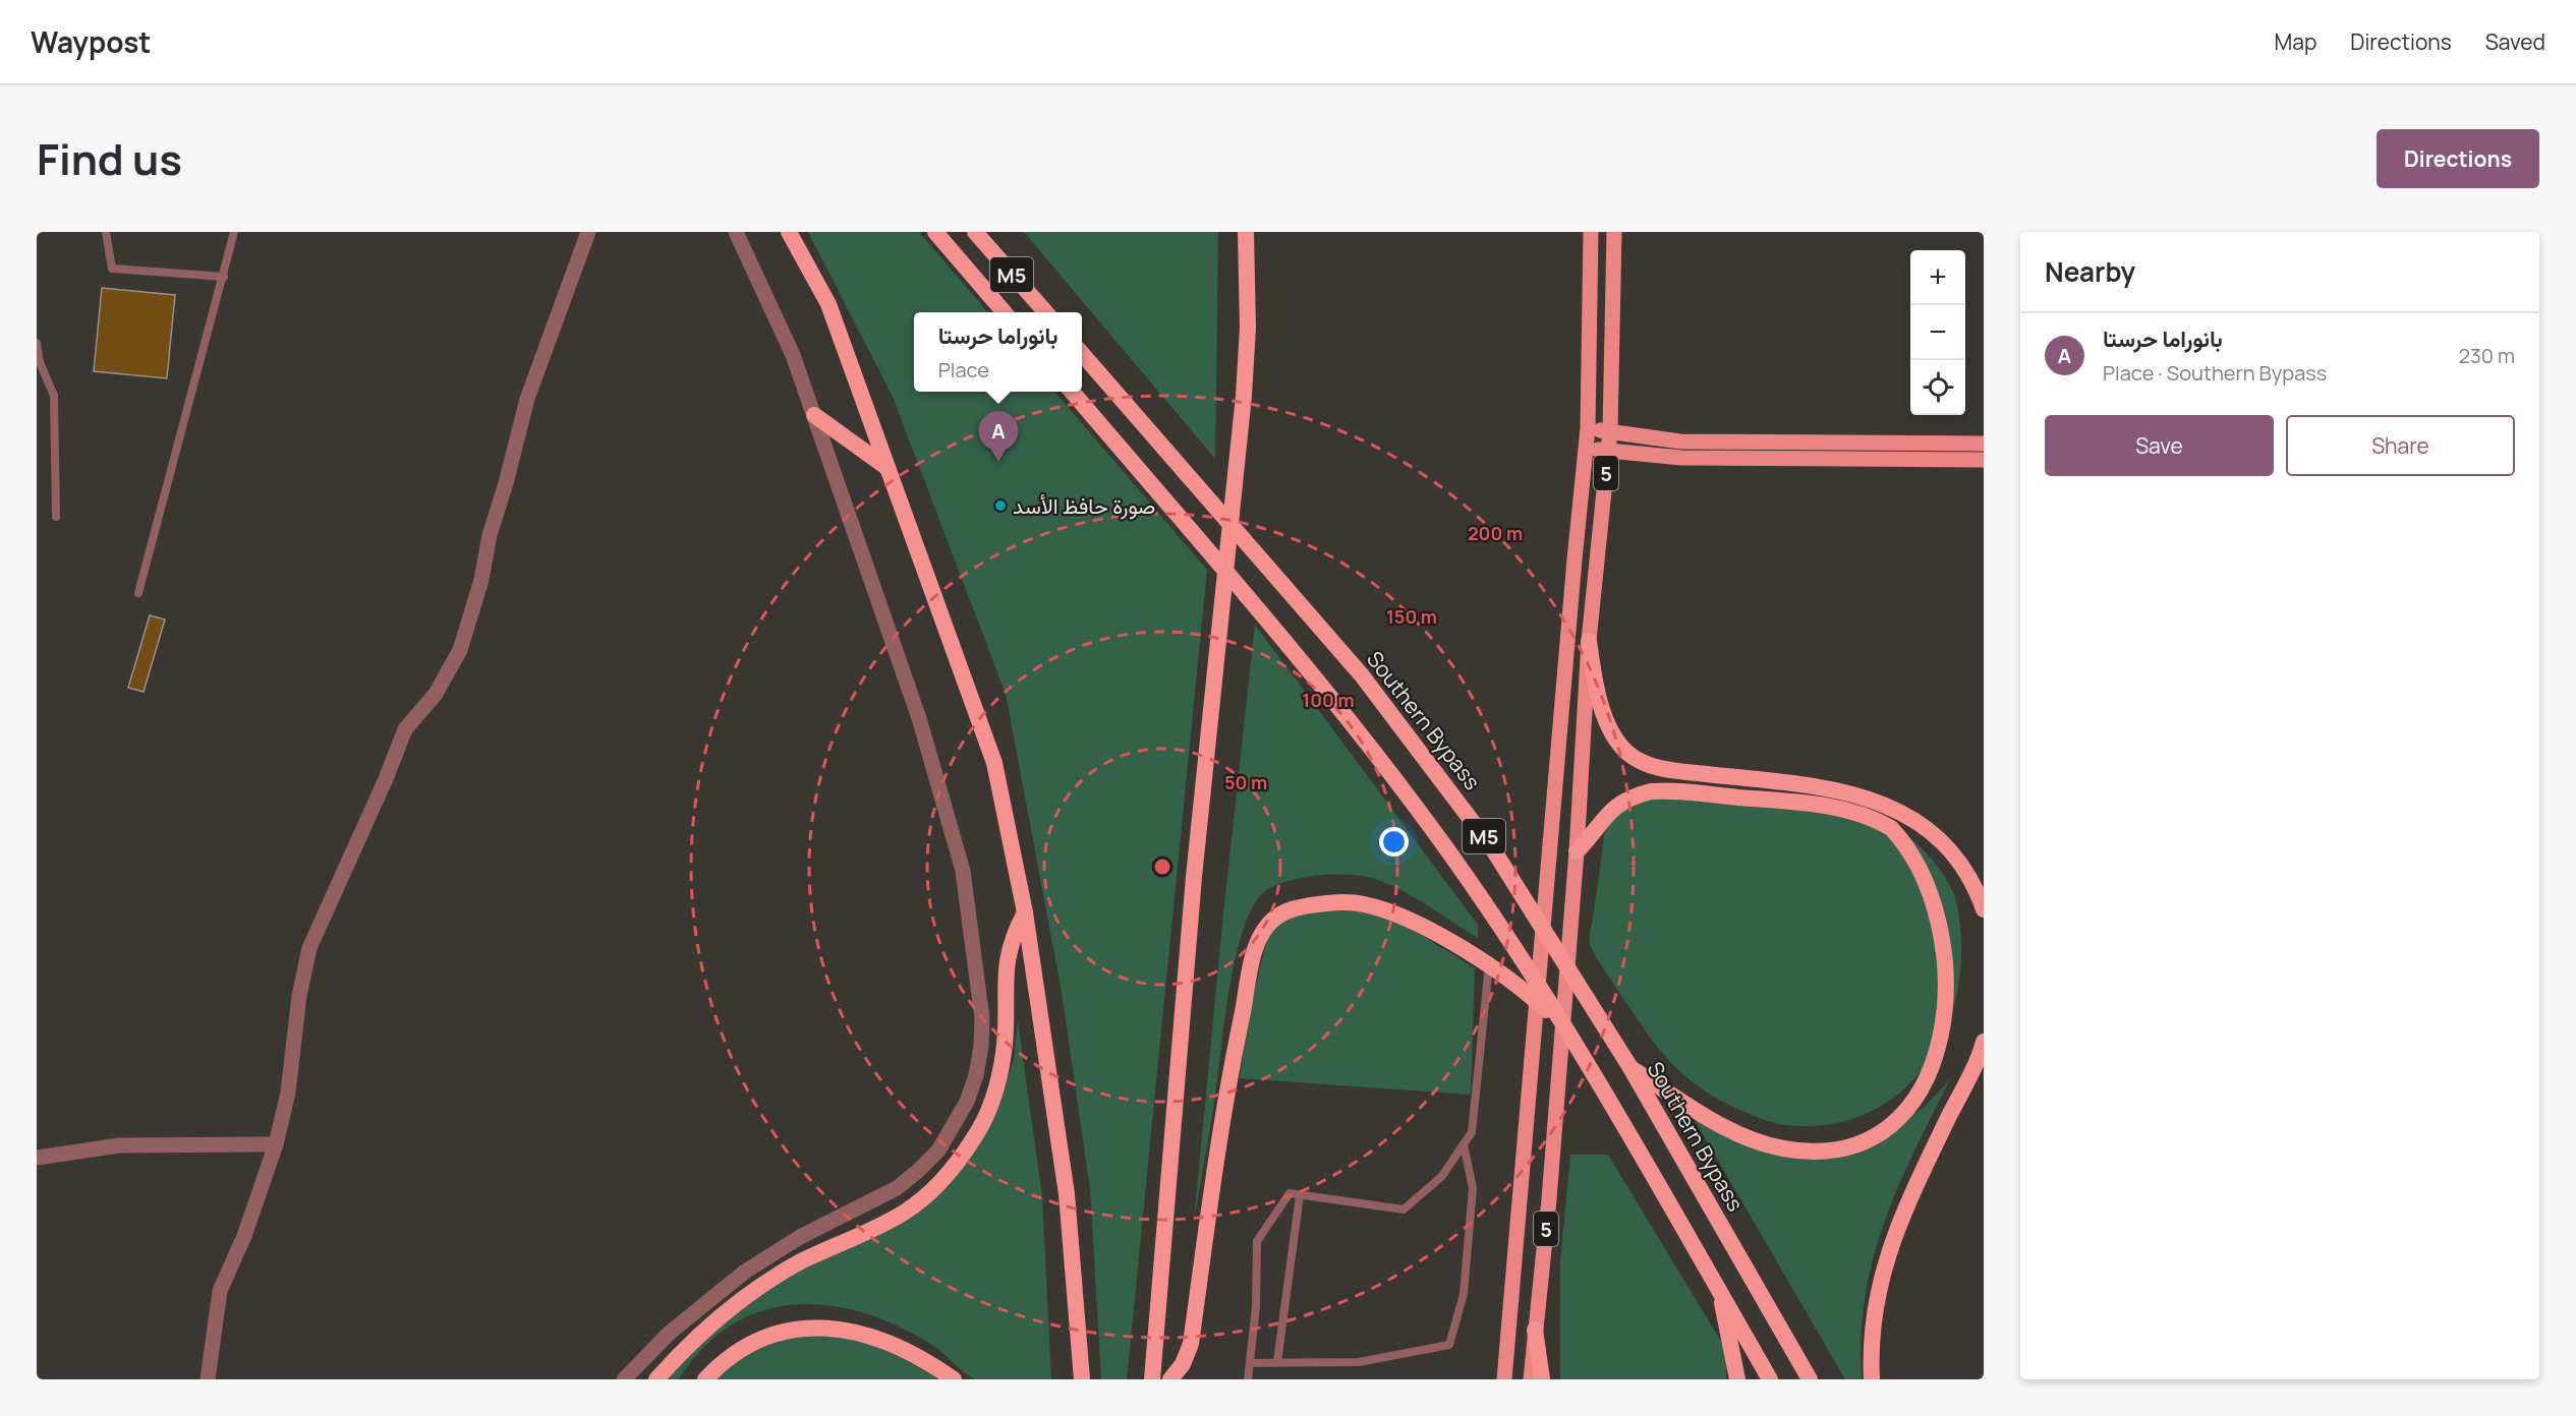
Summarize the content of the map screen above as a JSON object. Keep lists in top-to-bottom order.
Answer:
{
  "streets": {
    "highway": ["M5", "Southern Bypass"],
    "main road": ["5"]
  },
  "places": ["صورة حافظ الأسد"],
  "page": {
    "header": "Waypost",
    "nav": ["Map", "Directions", "Saved"],
    "title": "Find us",
    "buttons": [
      "Directions",
      ["Save", "Share"]
    ],
    "heading": "Nearby",
    "map_buttons": ["+", "−"],
    "list": [
      {
        "mark": "A",
        "name": "بانوراما حرستا",
        "note": "Place · Southern Bypass",
        "value": "230 m"
      }
    ],
    "popup": ["بانوراما حرستا", "Place"],
    "pins": "A"
  },
  "rings": [
    "200 m",
    "150 m",
    "100 m",
    "50 m"
  ]
}
